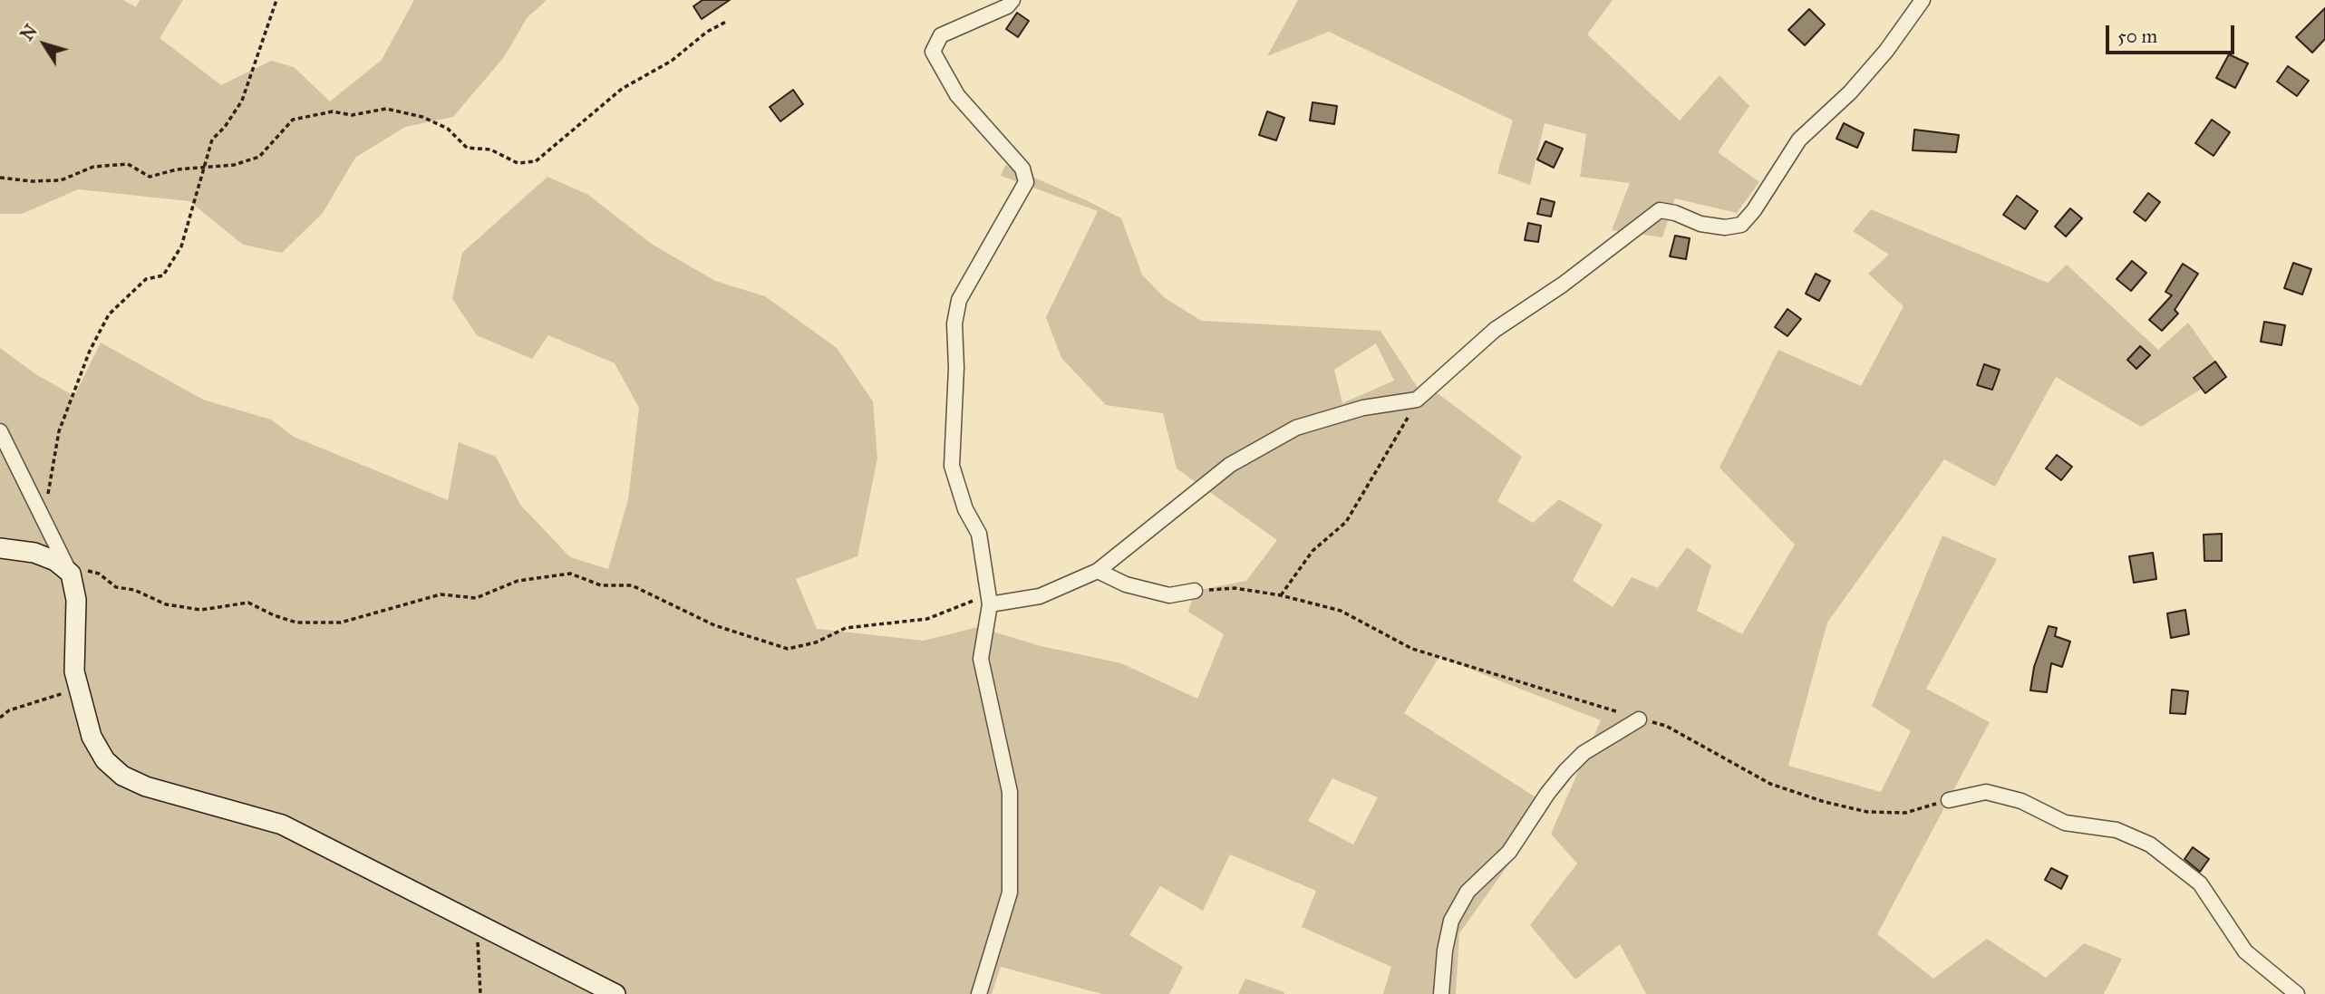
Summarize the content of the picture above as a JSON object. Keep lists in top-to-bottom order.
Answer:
{
  "scale_bar": "50 m",
  "north": "top left"
}
